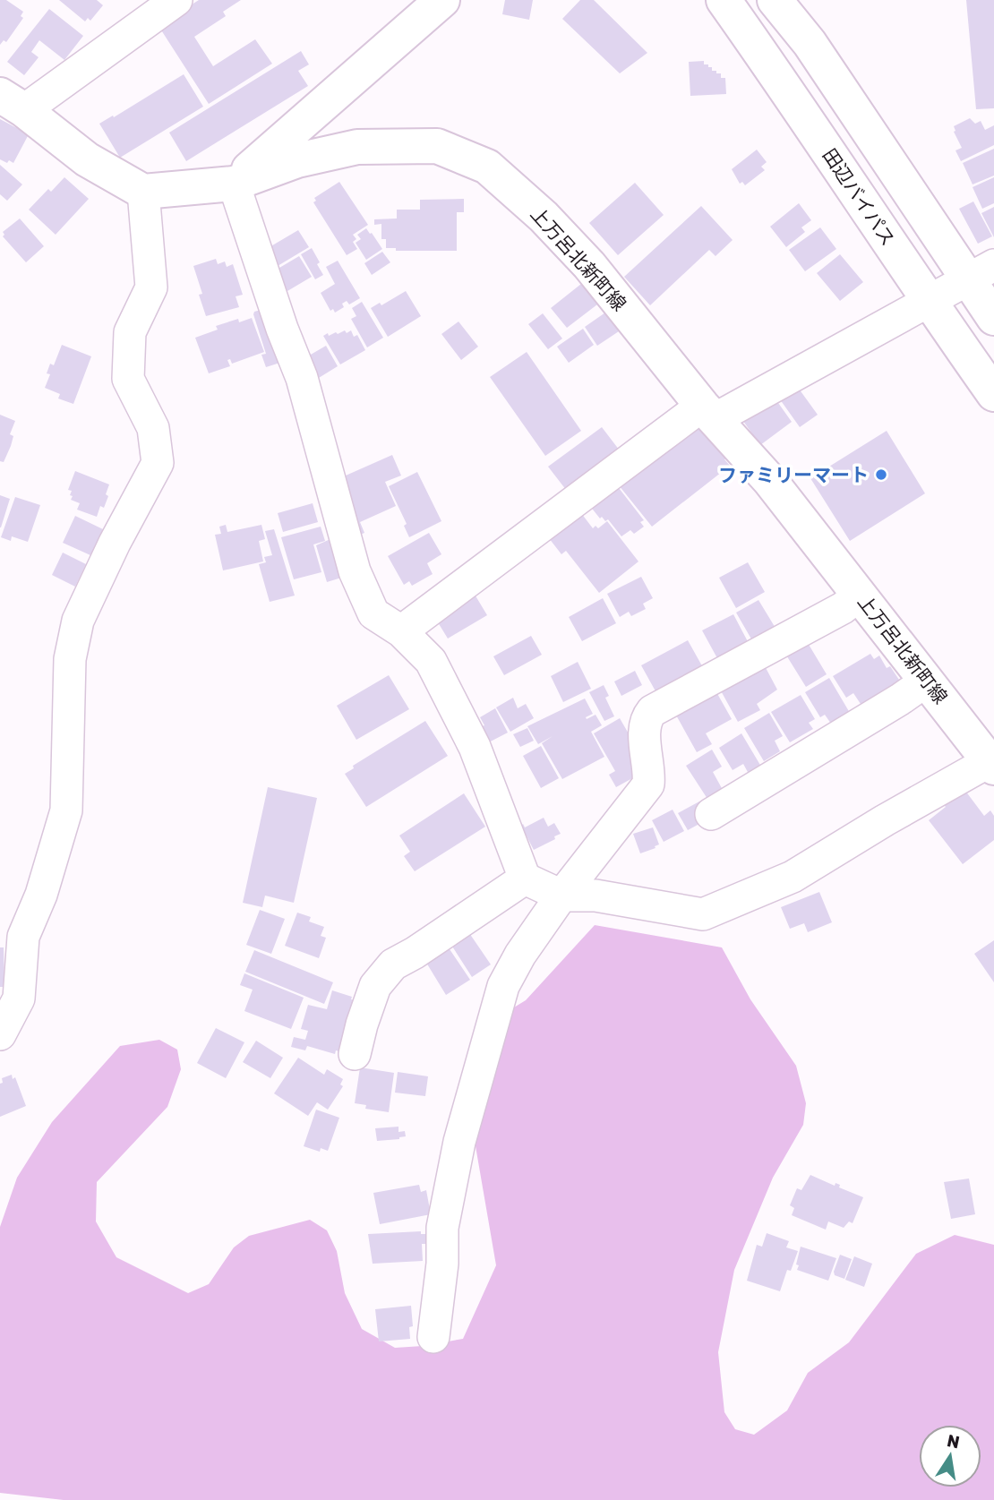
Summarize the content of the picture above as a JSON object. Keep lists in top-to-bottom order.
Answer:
{
  "streets": {
    "main road": ["田辺バイパス", "上万呂北新町線"]
  },
  "places": ["ファミリーマート"],
  "north": "top"
}
